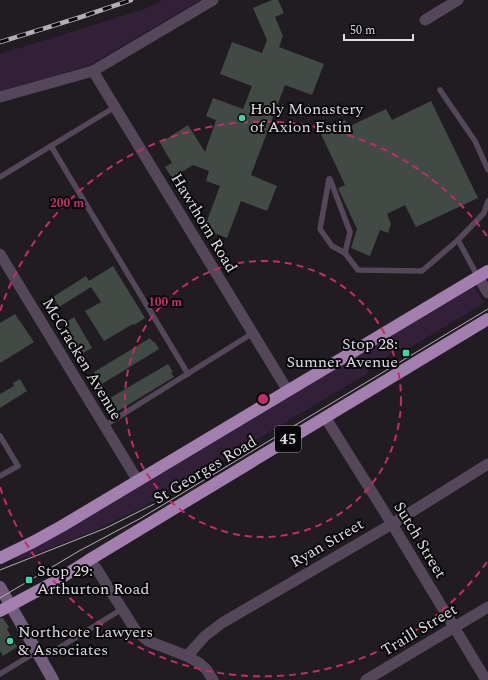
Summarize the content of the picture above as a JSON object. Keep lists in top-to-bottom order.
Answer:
{
  "streets": {
    "highway": ["45", "St Georges Road"],
    "street": [
      "Hawthorn Road",
      "McCracken Avenue",
      "Sutch Street",
      "Ryan Street",
      "Traill Street"
    ]
  },
  "crossings": [
    ["Hawthorn Road", "St Georges Road"],
    ["McCracken Avenue", "St Georges Road"],
    ["St Georges Road", "Sutch Street"],
    ["Sutch Street", "Ryan Street"],
    ["Sutch Street", "Traill Street"]
  ],
  "places": {
    "other": ["Holy Monastery of Axion Estin", "Northcote Lawyers & Associates"],
    "transit": ["Stop 28: Sumner Avenue", "Stop 29: Arthurton Road"]
  },
  "scale_bar": "50 m",
  "rings": ["200 m", "100 m"]
}
